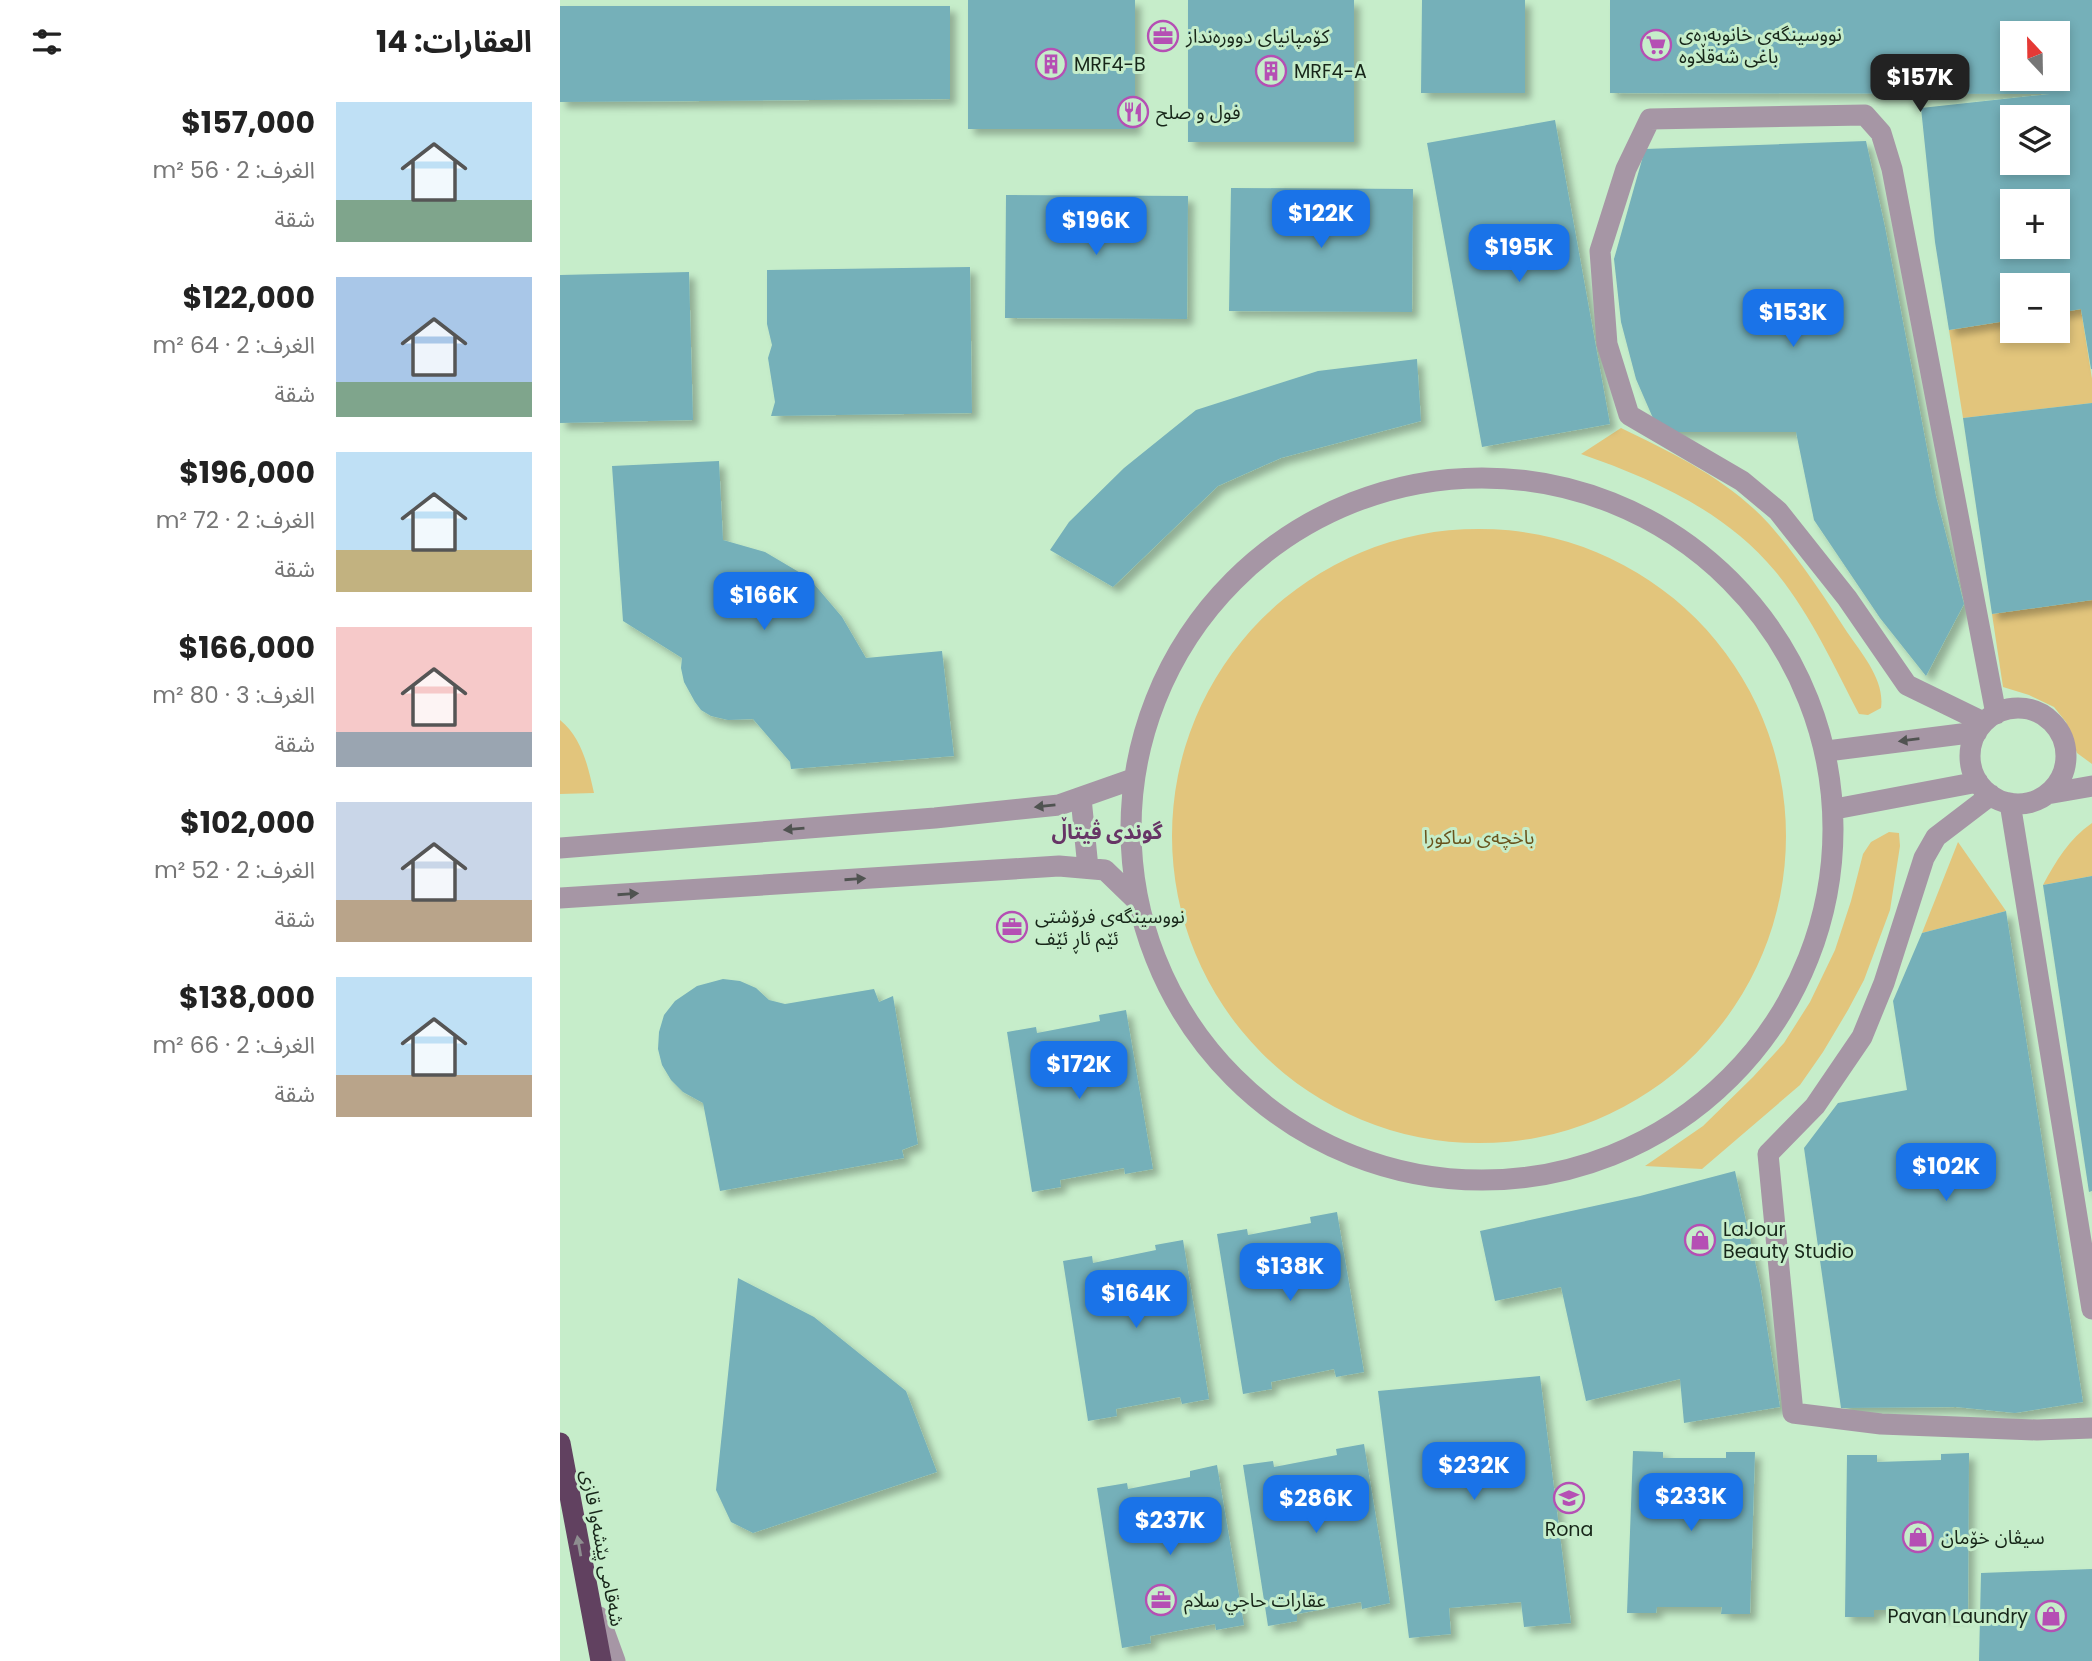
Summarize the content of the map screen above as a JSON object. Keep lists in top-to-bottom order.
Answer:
{
  "streets": {
    "highway": ["شەقامی پێشەوا قازی"]
  },
  "one_way": ["شەقامی پێشەوا قازی"],
  "districts": ["گوندی ڤیتاڵ"],
  "parks": ["باخچەی ساکورا"],
  "places": {
    "office": ["کۆمپانیای دوورەنداز", "نووسینگەی فرۆشتی ئێم ئاڕ ئێف", "عقارات حاجي سلام"],
    "supermarket": ["نووسینگەی خانوبەرەی باغی شەقڵاوە"],
    "building": ["MRF4-B", "MRF4-A"],
    "restaurant": ["فول و صلح"],
    "shop": ["LaJour Beauty Studio", "سیڤان خۆمان", "Pavan Laundry"],
    "school or university": ["Rona"]
  },
  "north": "top",
  "page": {
    "heading": "العقارات: 14",
    "map_buttons": ["+", "−"],
    "price": [
      "$157K",
      "$122K",
      "$196K",
      "$195K",
      "$153K",
      "$166K",
      "$172K",
      "$102K",
      "$138K",
      "$164K",
      "$232K",
      "$233K",
      "$286K",
      "$237K"
    ],
    "list": [
      {
        "name": "$157,000",
        "note": "الغرف: 2 · 56 m² · شقة"
      },
      {
        "name": "$122,000",
        "note": "الغرف: 2 · 64 m² · شقة"
      },
      {
        "name": "$196,000",
        "note": "الغرف: 2 · 72 m² · شقة"
      },
      {
        "name": "$166,000",
        "note": "الغرف: 3 · 80 m² · شقة"
      },
      {
        "name": "$102,000",
        "note": "الغرف: 2 · 52 m² · شقة"
      },
      {
        "name": "$138,000",
        "note": "الغرف: 2 · 66 m² · شقة"
      }
    ]
  }
}
